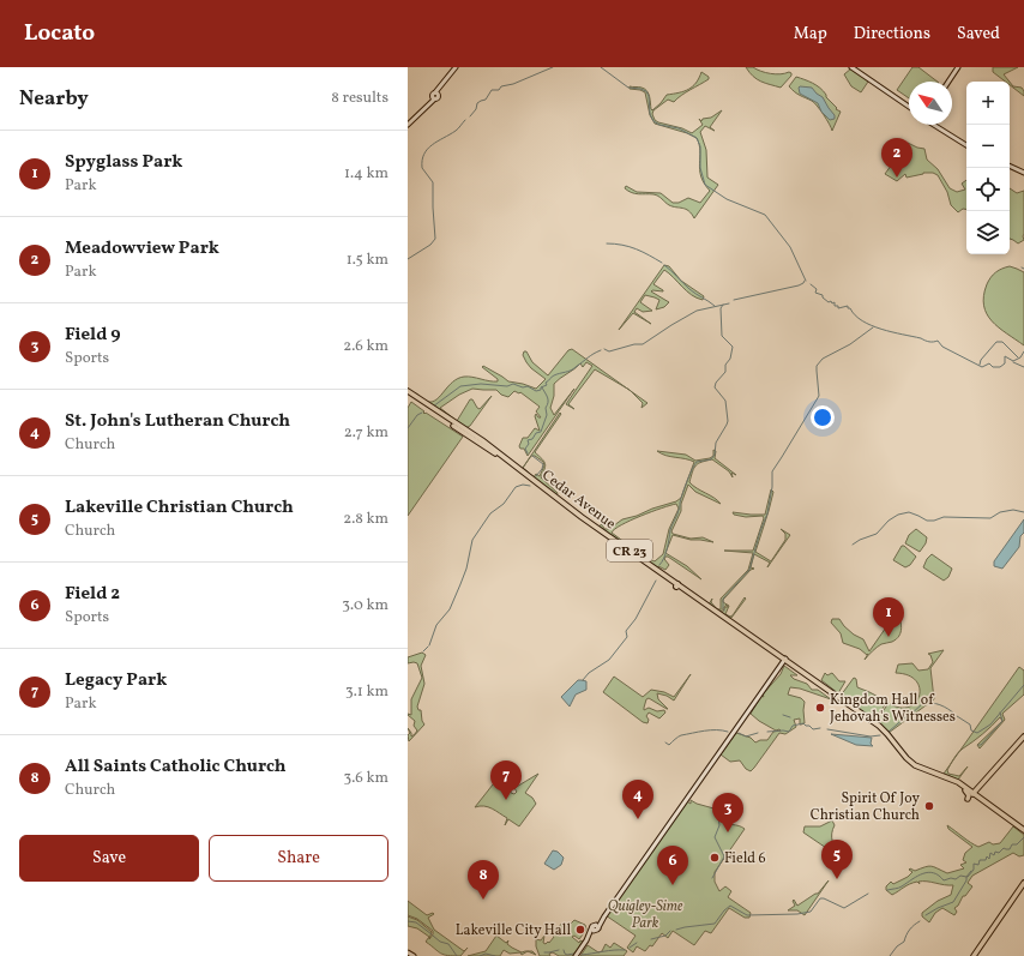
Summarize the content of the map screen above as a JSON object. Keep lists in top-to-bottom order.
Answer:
{
  "streets": {
    "main road": ["Cedar Avenue", "CR 23"]
  },
  "crossings": [
    ["Cedar Avenue", "CR 23"]
  ],
  "parks": ["Quigley-Sime Park"],
  "places": [
    "Kingdom Hall of Jehovah's Witnesses",
    "Spirit Of Joy Christian Church",
    "Field 6",
    "Lakeville City Hall"
  ],
  "north": "top left",
  "page": {
    "header": "Locato",
    "nav": ["Map", "Directions", "Saved"],
    "heading": ["Nearby", "8 results"],
    "map_buttons": ["+", "−"],
    "list": [
      {
        "mark": "1",
        "name": "Spyglass Park",
        "note": "Park",
        "value": "1.4 km"
      },
      {
        "mark": "2",
        "name": "Meadowview Park",
        "note": "Park",
        "value": "1.5 km"
      },
      {
        "mark": "3",
        "name": "Field 9",
        "note": "Sports",
        "value": "2.6 km"
      },
      {
        "mark": "4",
        "name": "St. John's Lutheran Church",
        "note": "Church",
        "value": "2.7 km"
      },
      {
        "mark": "5",
        "name": "Lakeville Christian Church",
        "note": "Church",
        "value": "2.8 km"
      },
      {
        "mark": "6",
        "name": "Field 2",
        "note": "Sports",
        "value": "3.0 km"
      },
      {
        "mark": "7",
        "name": "Legacy Park",
        "note": "Park",
        "value": "3.1 km"
      },
      {
        "mark": "8",
        "name": "All Saints Catholic Church",
        "note": "Church",
        "value": "3.6 km"
      }
    ],
    "pins": [
      "2",
      "1",
      "7",
      "4",
      "3",
      "5",
      "6",
      "8"
    ],
    "buttons": ["Save", "Share"]
  }
}
